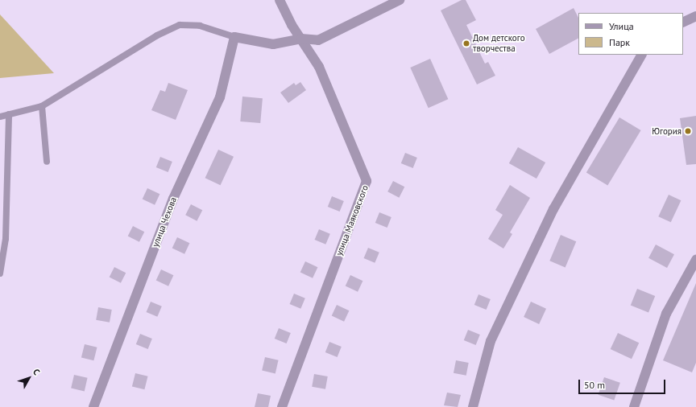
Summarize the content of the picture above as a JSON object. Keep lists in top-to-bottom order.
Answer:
{
  "streets": {
    "street": ["улица Маяковского", "улица Чехова"]
  },
  "places": ["Дом детского творчества", "Югория"],
  "legend": ["Улица", "Парк"],
  "scale_bar": "50 m",
  "north": "top right"
}
